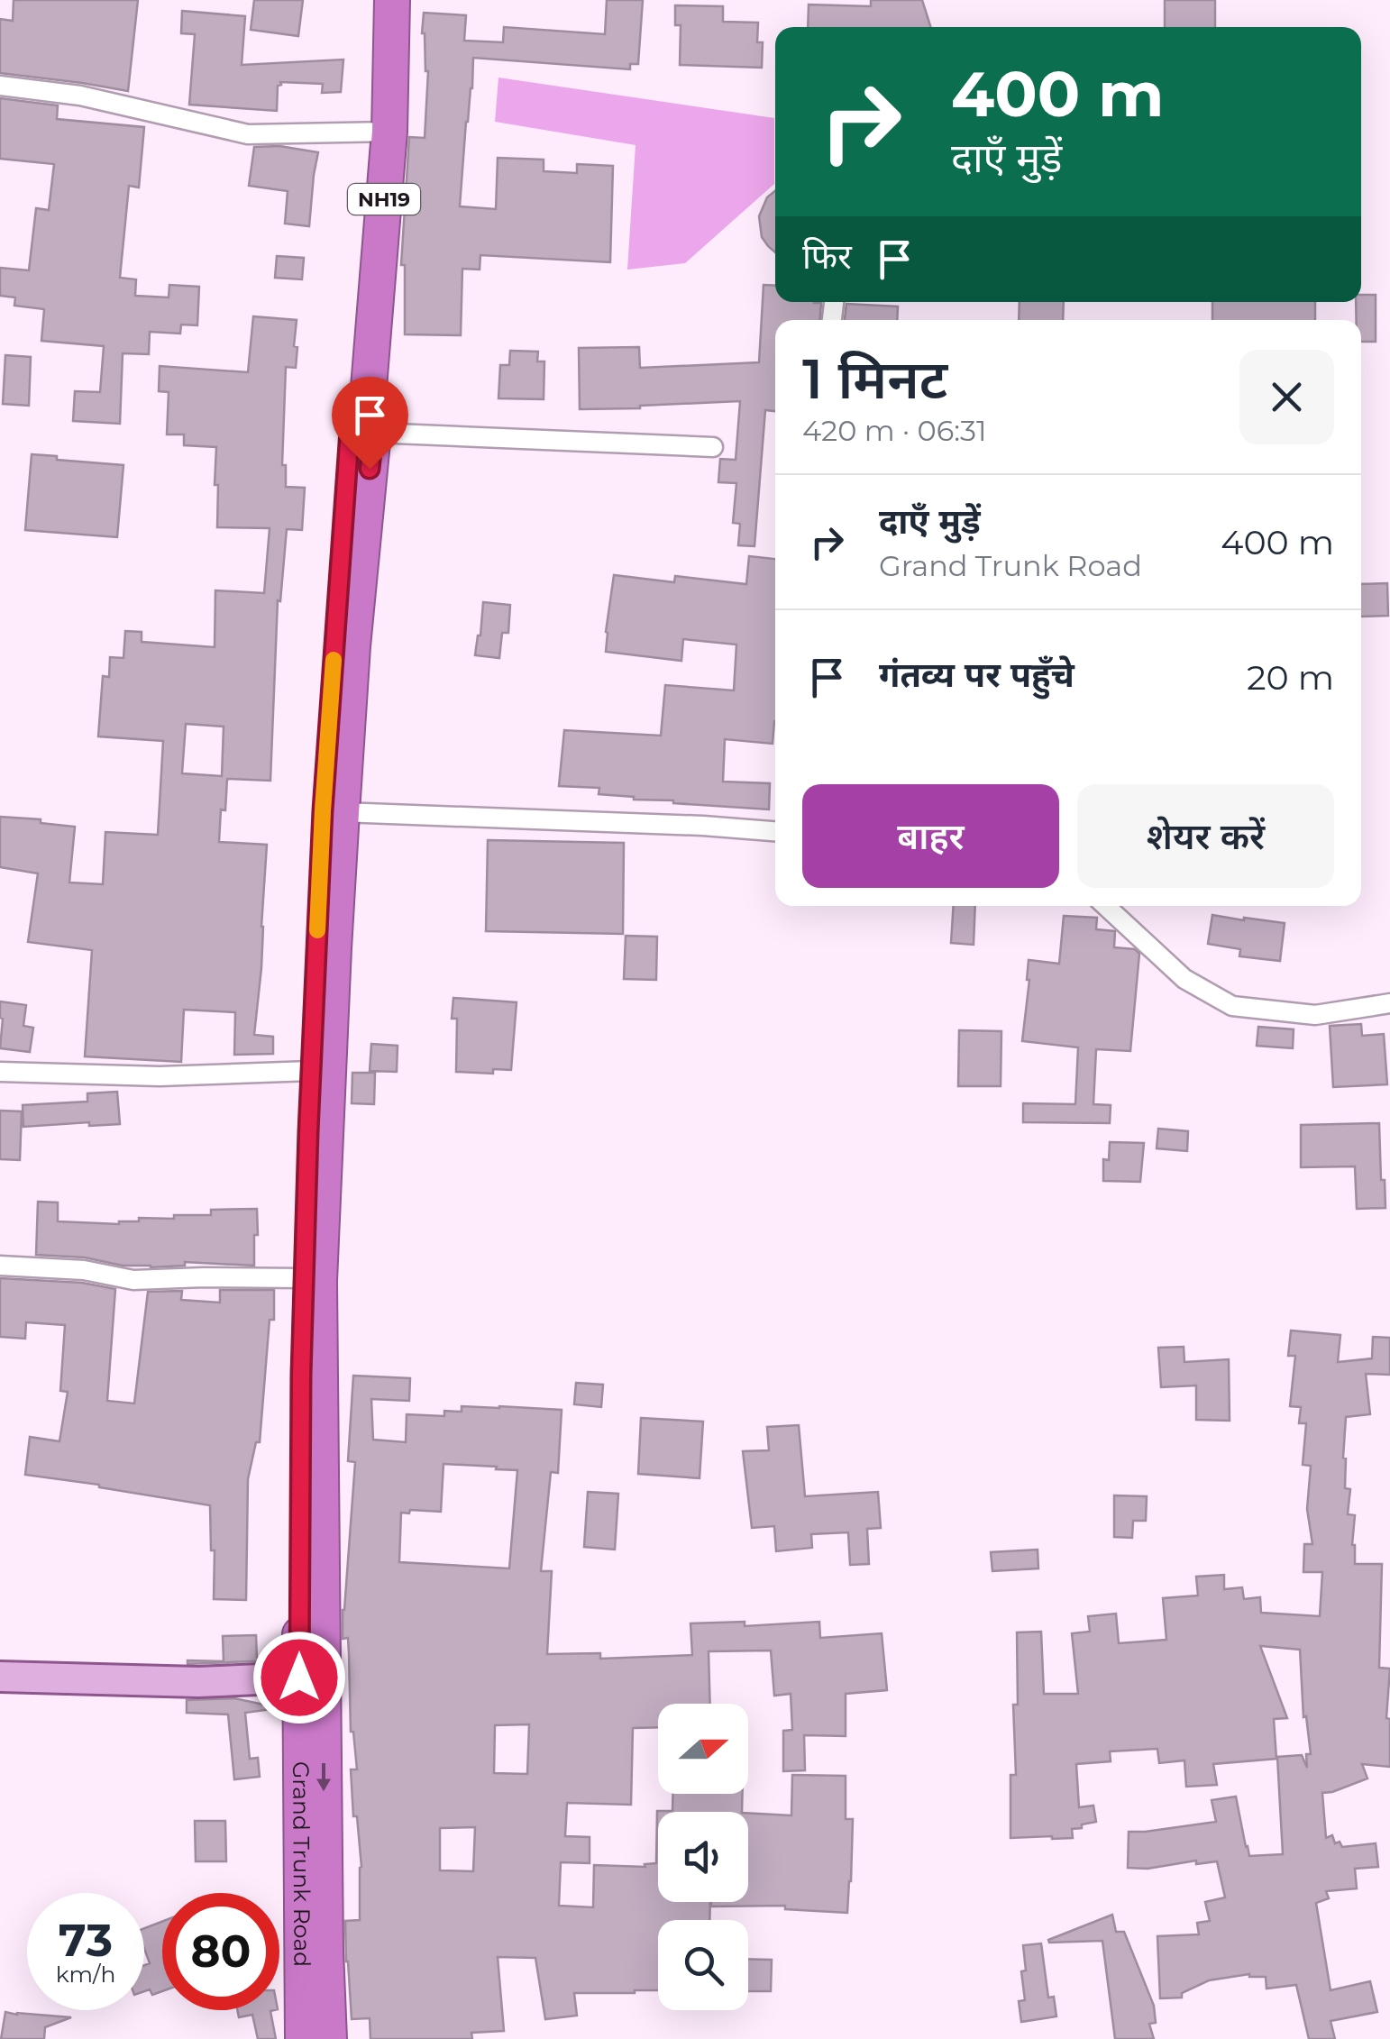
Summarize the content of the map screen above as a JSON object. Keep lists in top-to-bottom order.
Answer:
{
  "streets": {
    "highway": ["NH19", "Grand Trunk Road"]
  },
  "north": "right",
  "page": {
    "turn": ["400 m", "दाएँ मुड़ें"],
    "then": "फिर",
    "heading": ["1 मिनट", "420 m · 06:31"],
    "list": [
      {
        "name": "दाएँ मुड़ें",
        "note": "Grand Trunk Road",
        "value": "400 m"
      },
      {
        "name": "गंतव्य पर पहुँचे",
        "value": "20 m"
      }
    ],
    "buttons": ["बाहर", "शेयर करें"],
    "speed": "73 km/h",
    "limit": "80"
  }
}
